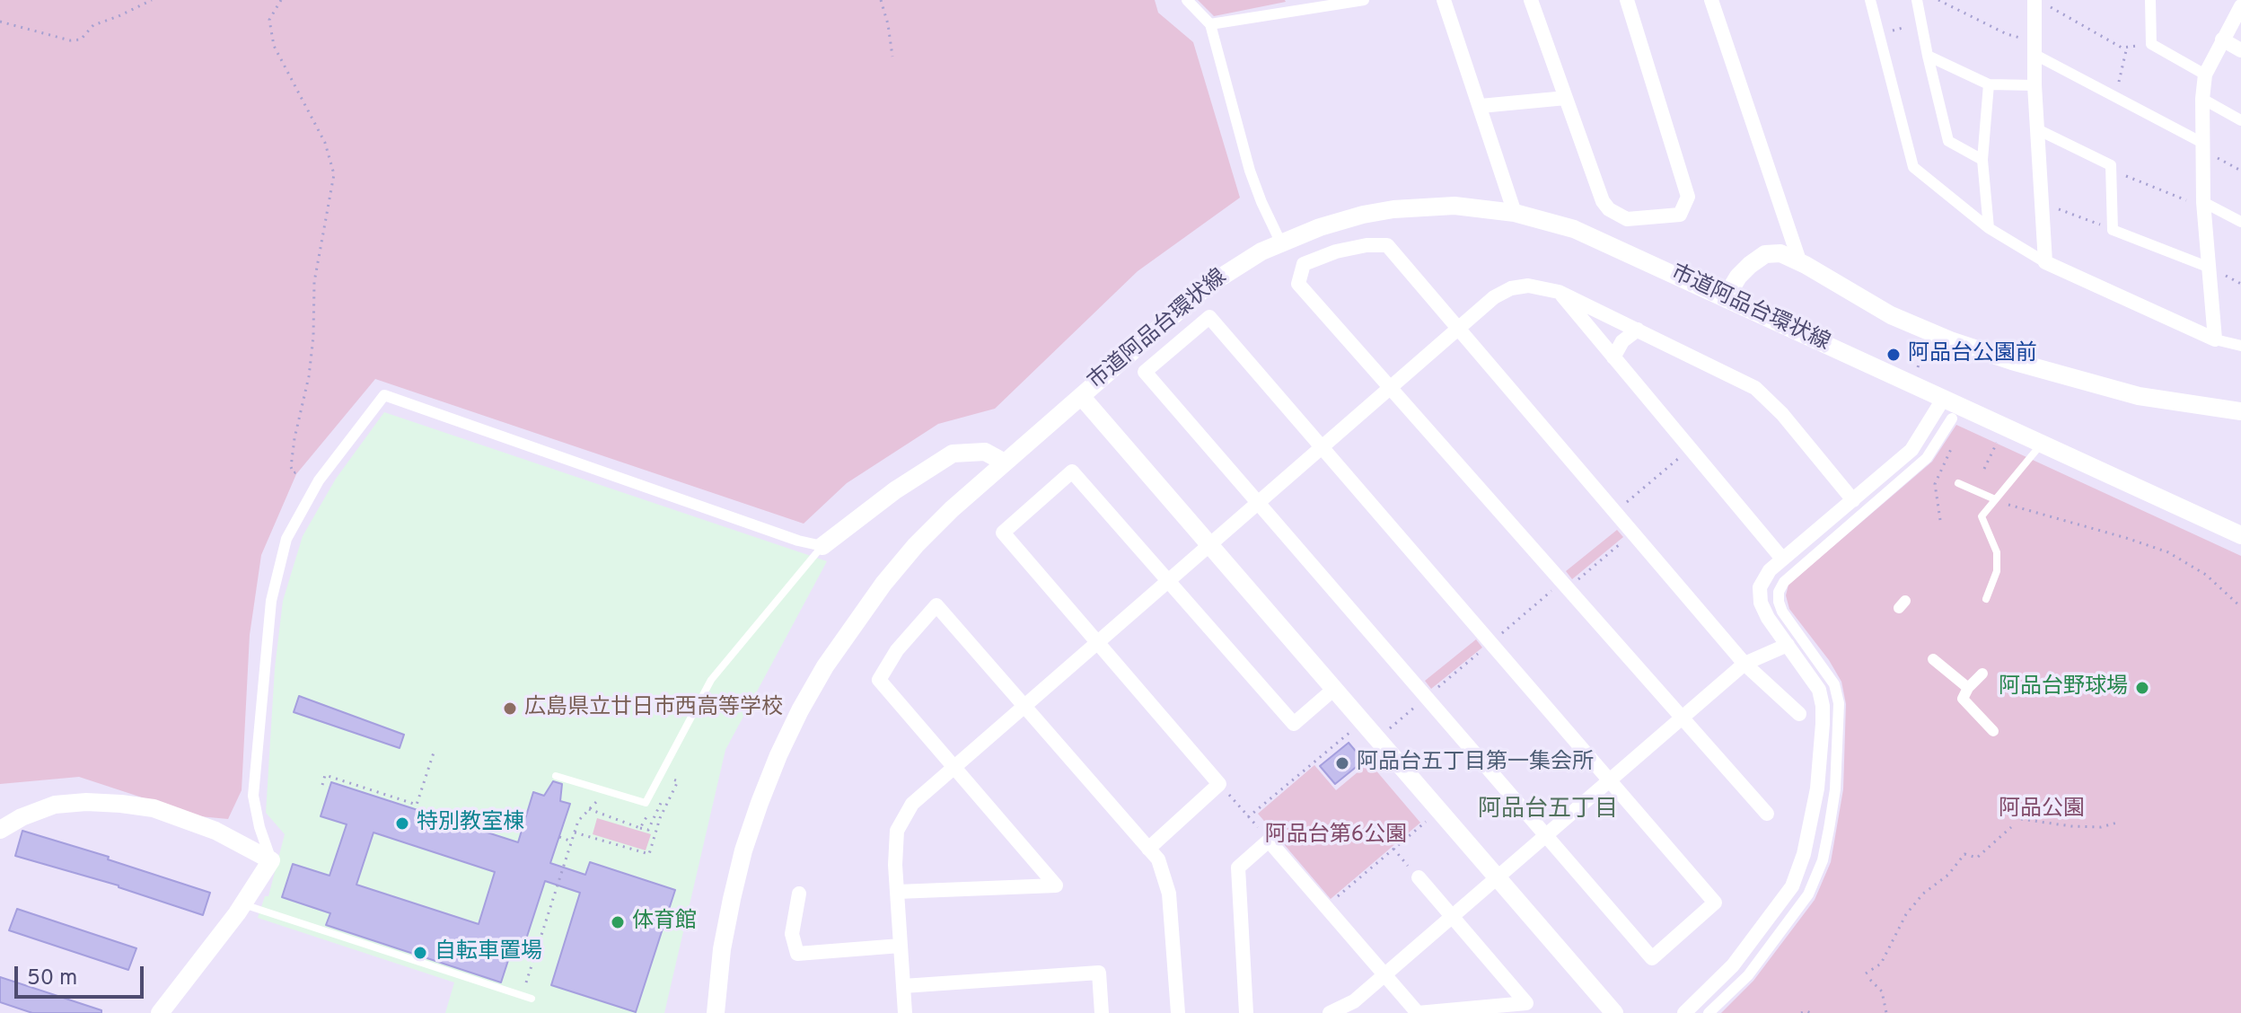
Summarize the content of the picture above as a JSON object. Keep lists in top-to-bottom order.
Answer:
{
  "streets": {
    "street": ["市道阿品台環状線"]
  },
  "districts": ["阿品台五丁目"],
  "parks": ["阿品公園", "阿品台第6公園"],
  "places": [
    "阿品台公園前",
    "阿品台野球場",
    "広島県立廿日市西高等学校",
    "阿品台五丁目第一集会所",
    "特別教室棟",
    "体育館",
    "自転車置場"
  ],
  "scale_bar": "50 m"
}
